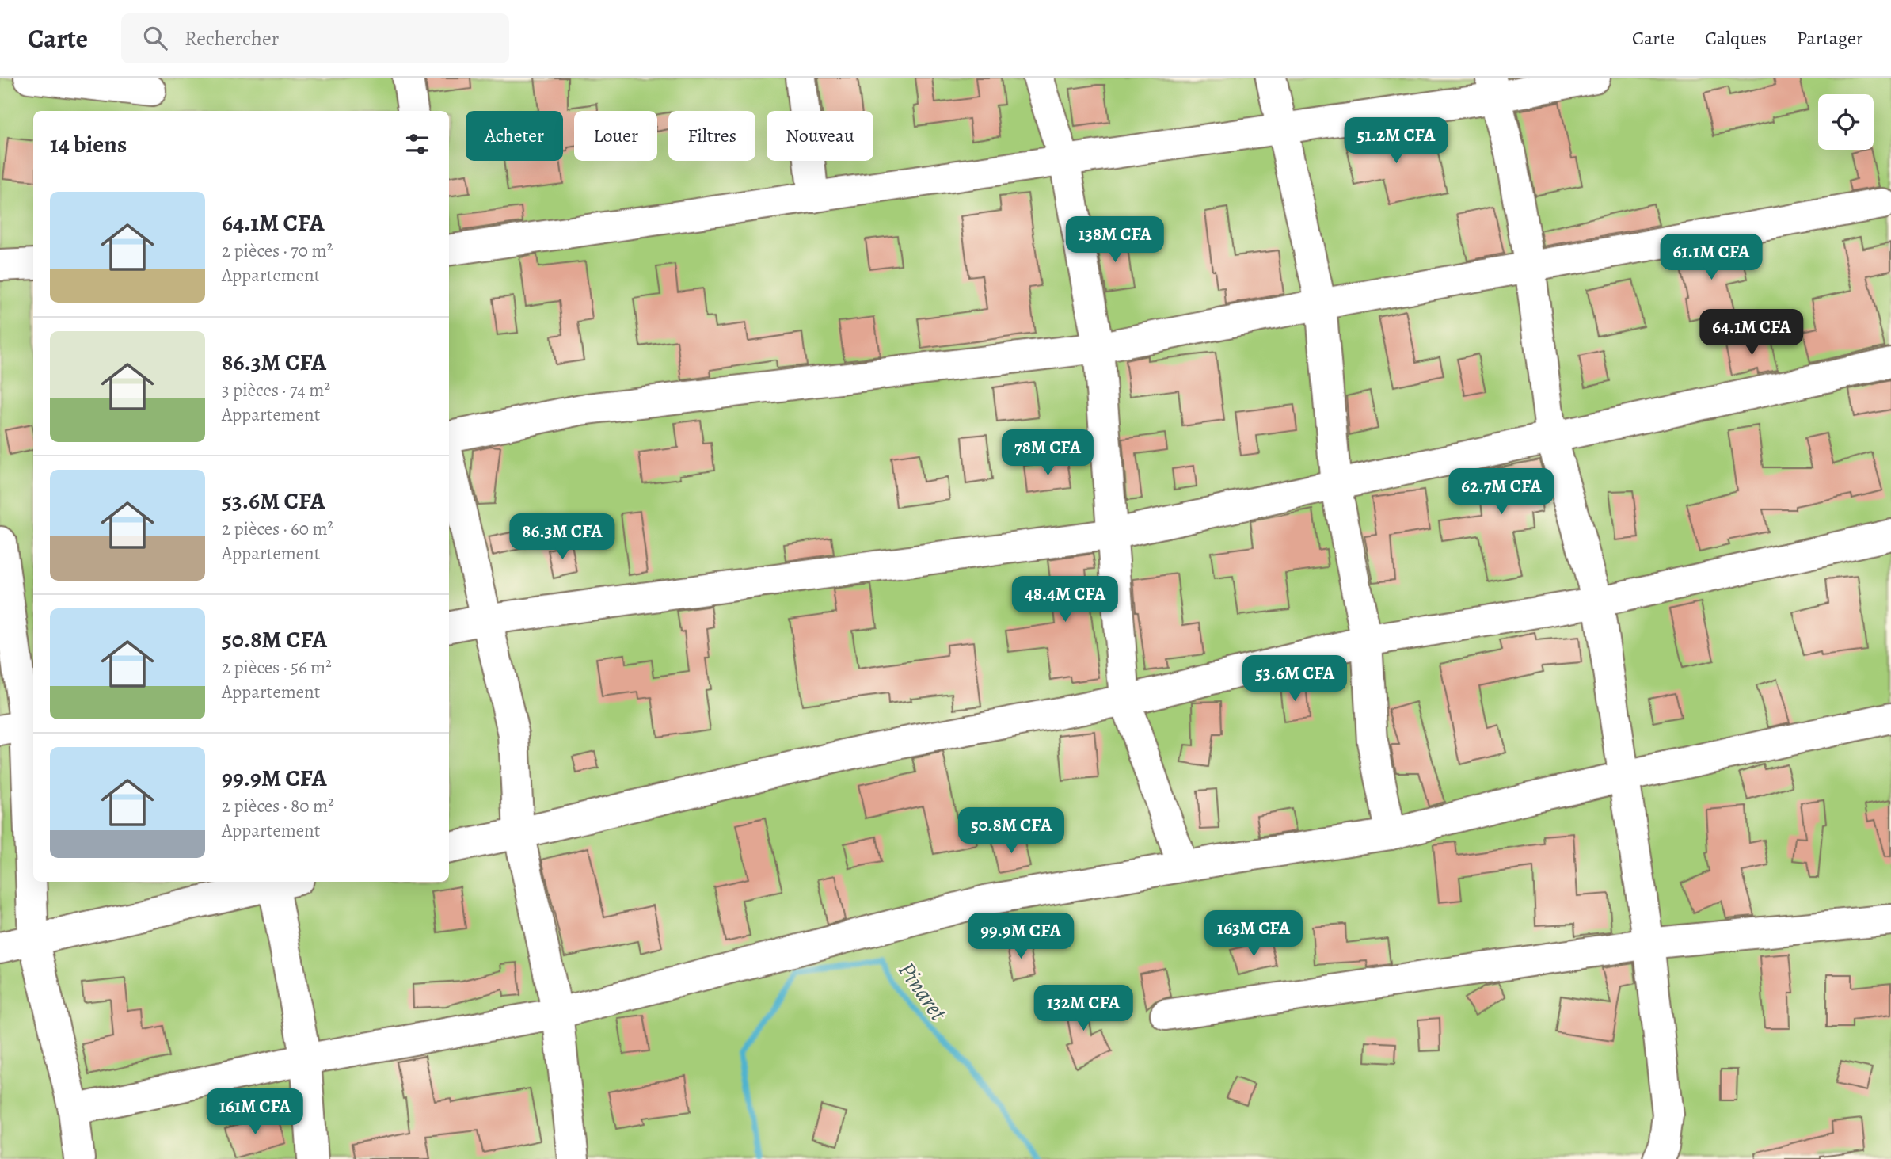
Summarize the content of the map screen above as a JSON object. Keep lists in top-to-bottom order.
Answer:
{
  "water": ["Pinaret"],
  "page": {
    "header": "Carte",
    "search": "Rechercher",
    "nav": ["Carte", "Calques", "Partager"],
    "chip": [
      "Acheter",
      "Louer",
      "Filtres",
      "Nouveau"
    ],
    "heading": "14 biens",
    "price": [
      "51.2M CFA",
      "138M CFA",
      "61.1M CFA",
      "64.1M CFA",
      "78M CFA",
      "62.7M CFA",
      "86.3M CFA",
      "48.4M CFA",
      "53.6M CFA",
      "50.8M CFA",
      "163M CFA",
      "99.9M CFA",
      "132M CFA",
      "161M CFA"
    ],
    "list": [
      {
        "name": "64.1M CFA",
        "note": "2 pièces · 70 m² · Appartement"
      },
      {
        "name": "86.3M CFA",
        "note": "3 pièces · 74 m² · Appartement"
      },
      {
        "name": "53.6M CFA",
        "note": "2 pièces · 60 m² · Appartement"
      },
      {
        "name": "50.8M CFA",
        "note": "2 pièces · 56 m² · Appartement"
      },
      {
        "name": "99.9M CFA",
        "note": "2 pièces · 80 m² · Appartement"
      }
    ]
  }
}
